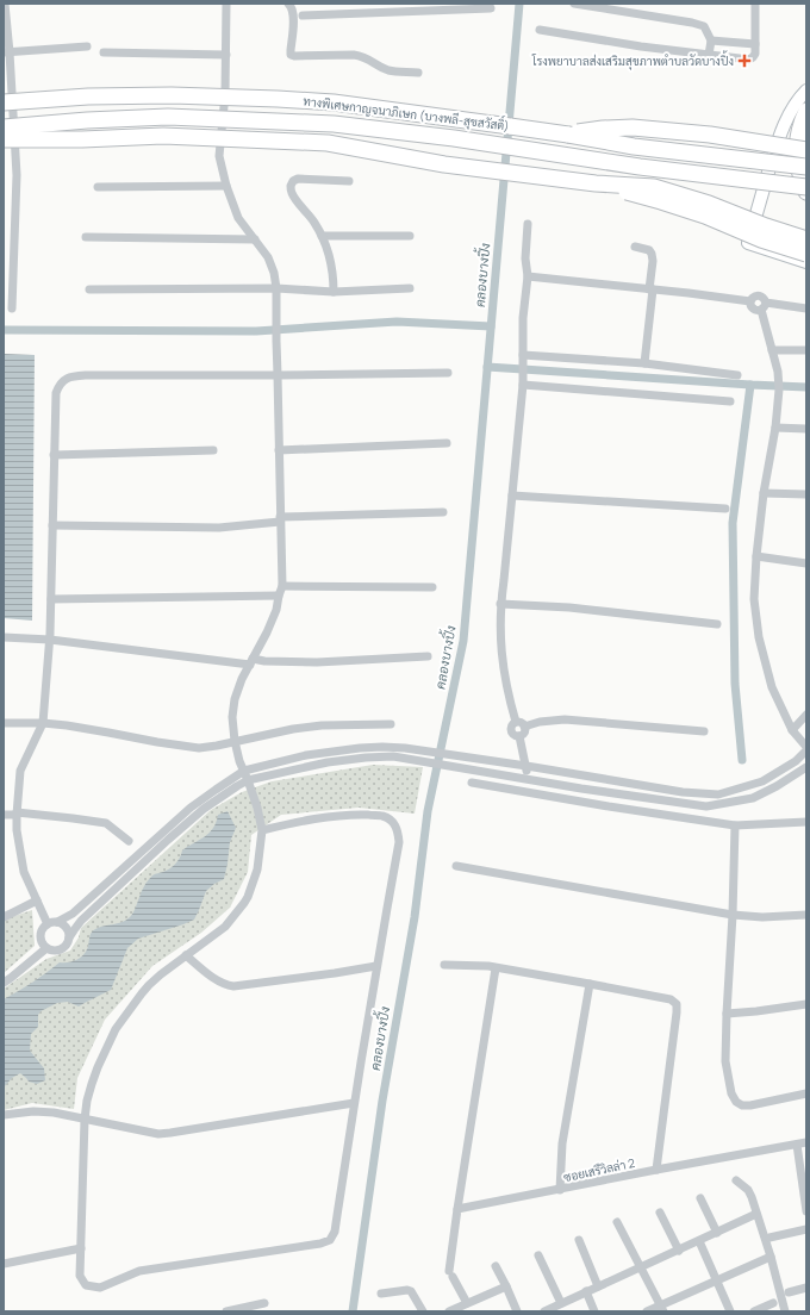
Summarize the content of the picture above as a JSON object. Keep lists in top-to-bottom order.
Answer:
{
  "streets": {
    "highway": ["ทางพิเศษกาญจนาภิเษก (บางพลี-สุขสวัสดิ์)"],
    "street": ["ซอยเสรีวิลล่า 2"]
  },
  "water": ["คลองบางปิ้ง"],
  "places": {
    "health": ["โรงพยาบาลส่งเสริมสุขภาพตำบลวัดบางปิ้ง"]
  }
}
